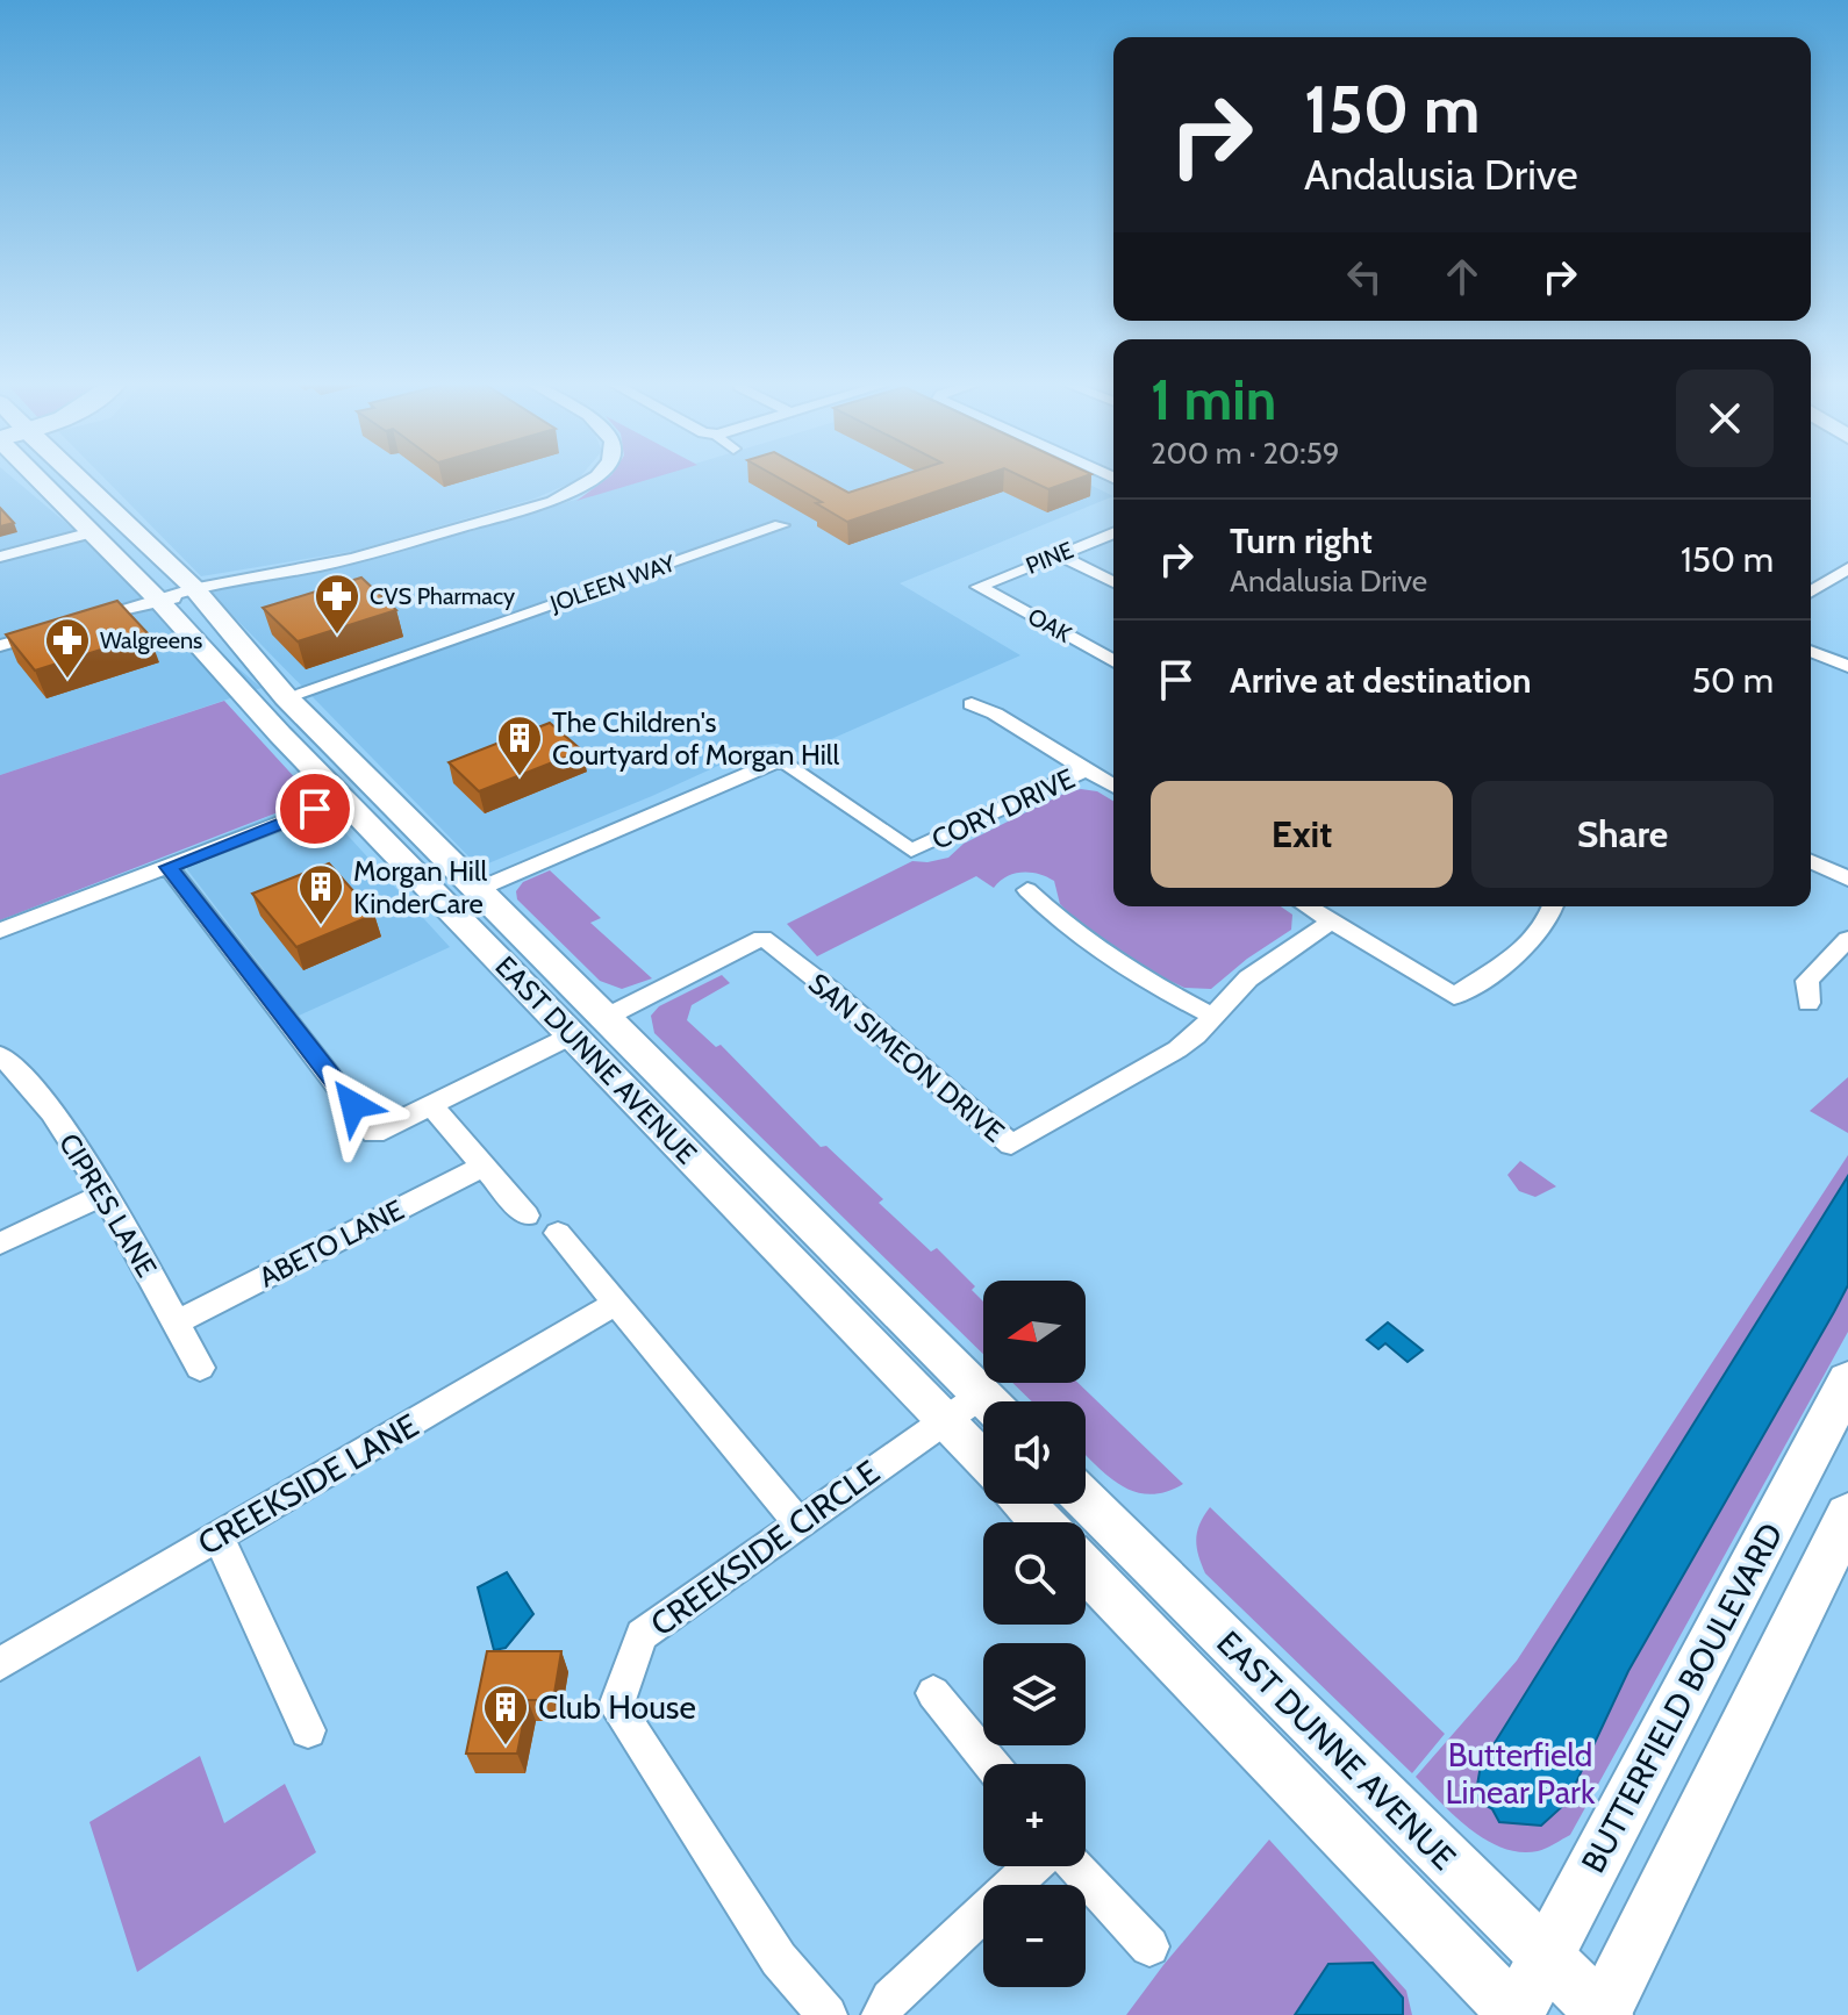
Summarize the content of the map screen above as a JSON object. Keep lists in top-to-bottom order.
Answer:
{
  "streets": {
    "main road": ["EAST DUNNE AVENUE", "BUTTERFIELD BOULEVARD"],
    "street": [
      "PINE",
      "JOLEEN WAY",
      "OAK",
      "CORY DRIVE",
      "SAN SIMEON DRIVE",
      "CIPRES LANE",
      "ABETO LANE",
      "CREEKSIDE LANE",
      "CREEKSIDE CIRCLE"
    ]
  },
  "crossings": [
    ["PINE", "OAK"],
    ["JOLEEN WAY", "EAST DUNNE AVENUE"],
    ["CORY DRIVE", "EAST DUNNE AVENUE"],
    ["SAN SIMEON DRIVE", "EAST DUNNE AVENUE"],
    ["EAST DUNNE AVENUE", "CREEKSIDE CIRCLE"],
    ["EAST DUNNE AVENUE", "BUTTERFIELD BOULEVARD"],
    ["CIPRES LANE", "ABETO LANE"]
  ],
  "parks": ["Butterfield Linear Park"],
  "places": {
    "pharmacy": ["CVS Pharmacy", "Walgreens"],
    "building": ["The Children's Courtyard of Morgan Hill", "Morgan Hill KinderCare", "Club House"]
  },
  "north": "left",
  "page": {
    "turn": ["150 m", "Andalusia Drive"],
    "heading": ["1 min", "200 m · 20:59"],
    "list": [
      {
        "name": "Turn right",
        "note": "Andalusia Drive",
        "value": "150 m"
      },
      {
        "name": "Arrive at destination",
        "value": "50 m"
      }
    ],
    "buttons": ["Exit", "Share"],
    "map_buttons": ["+", "−"]
  }
}
